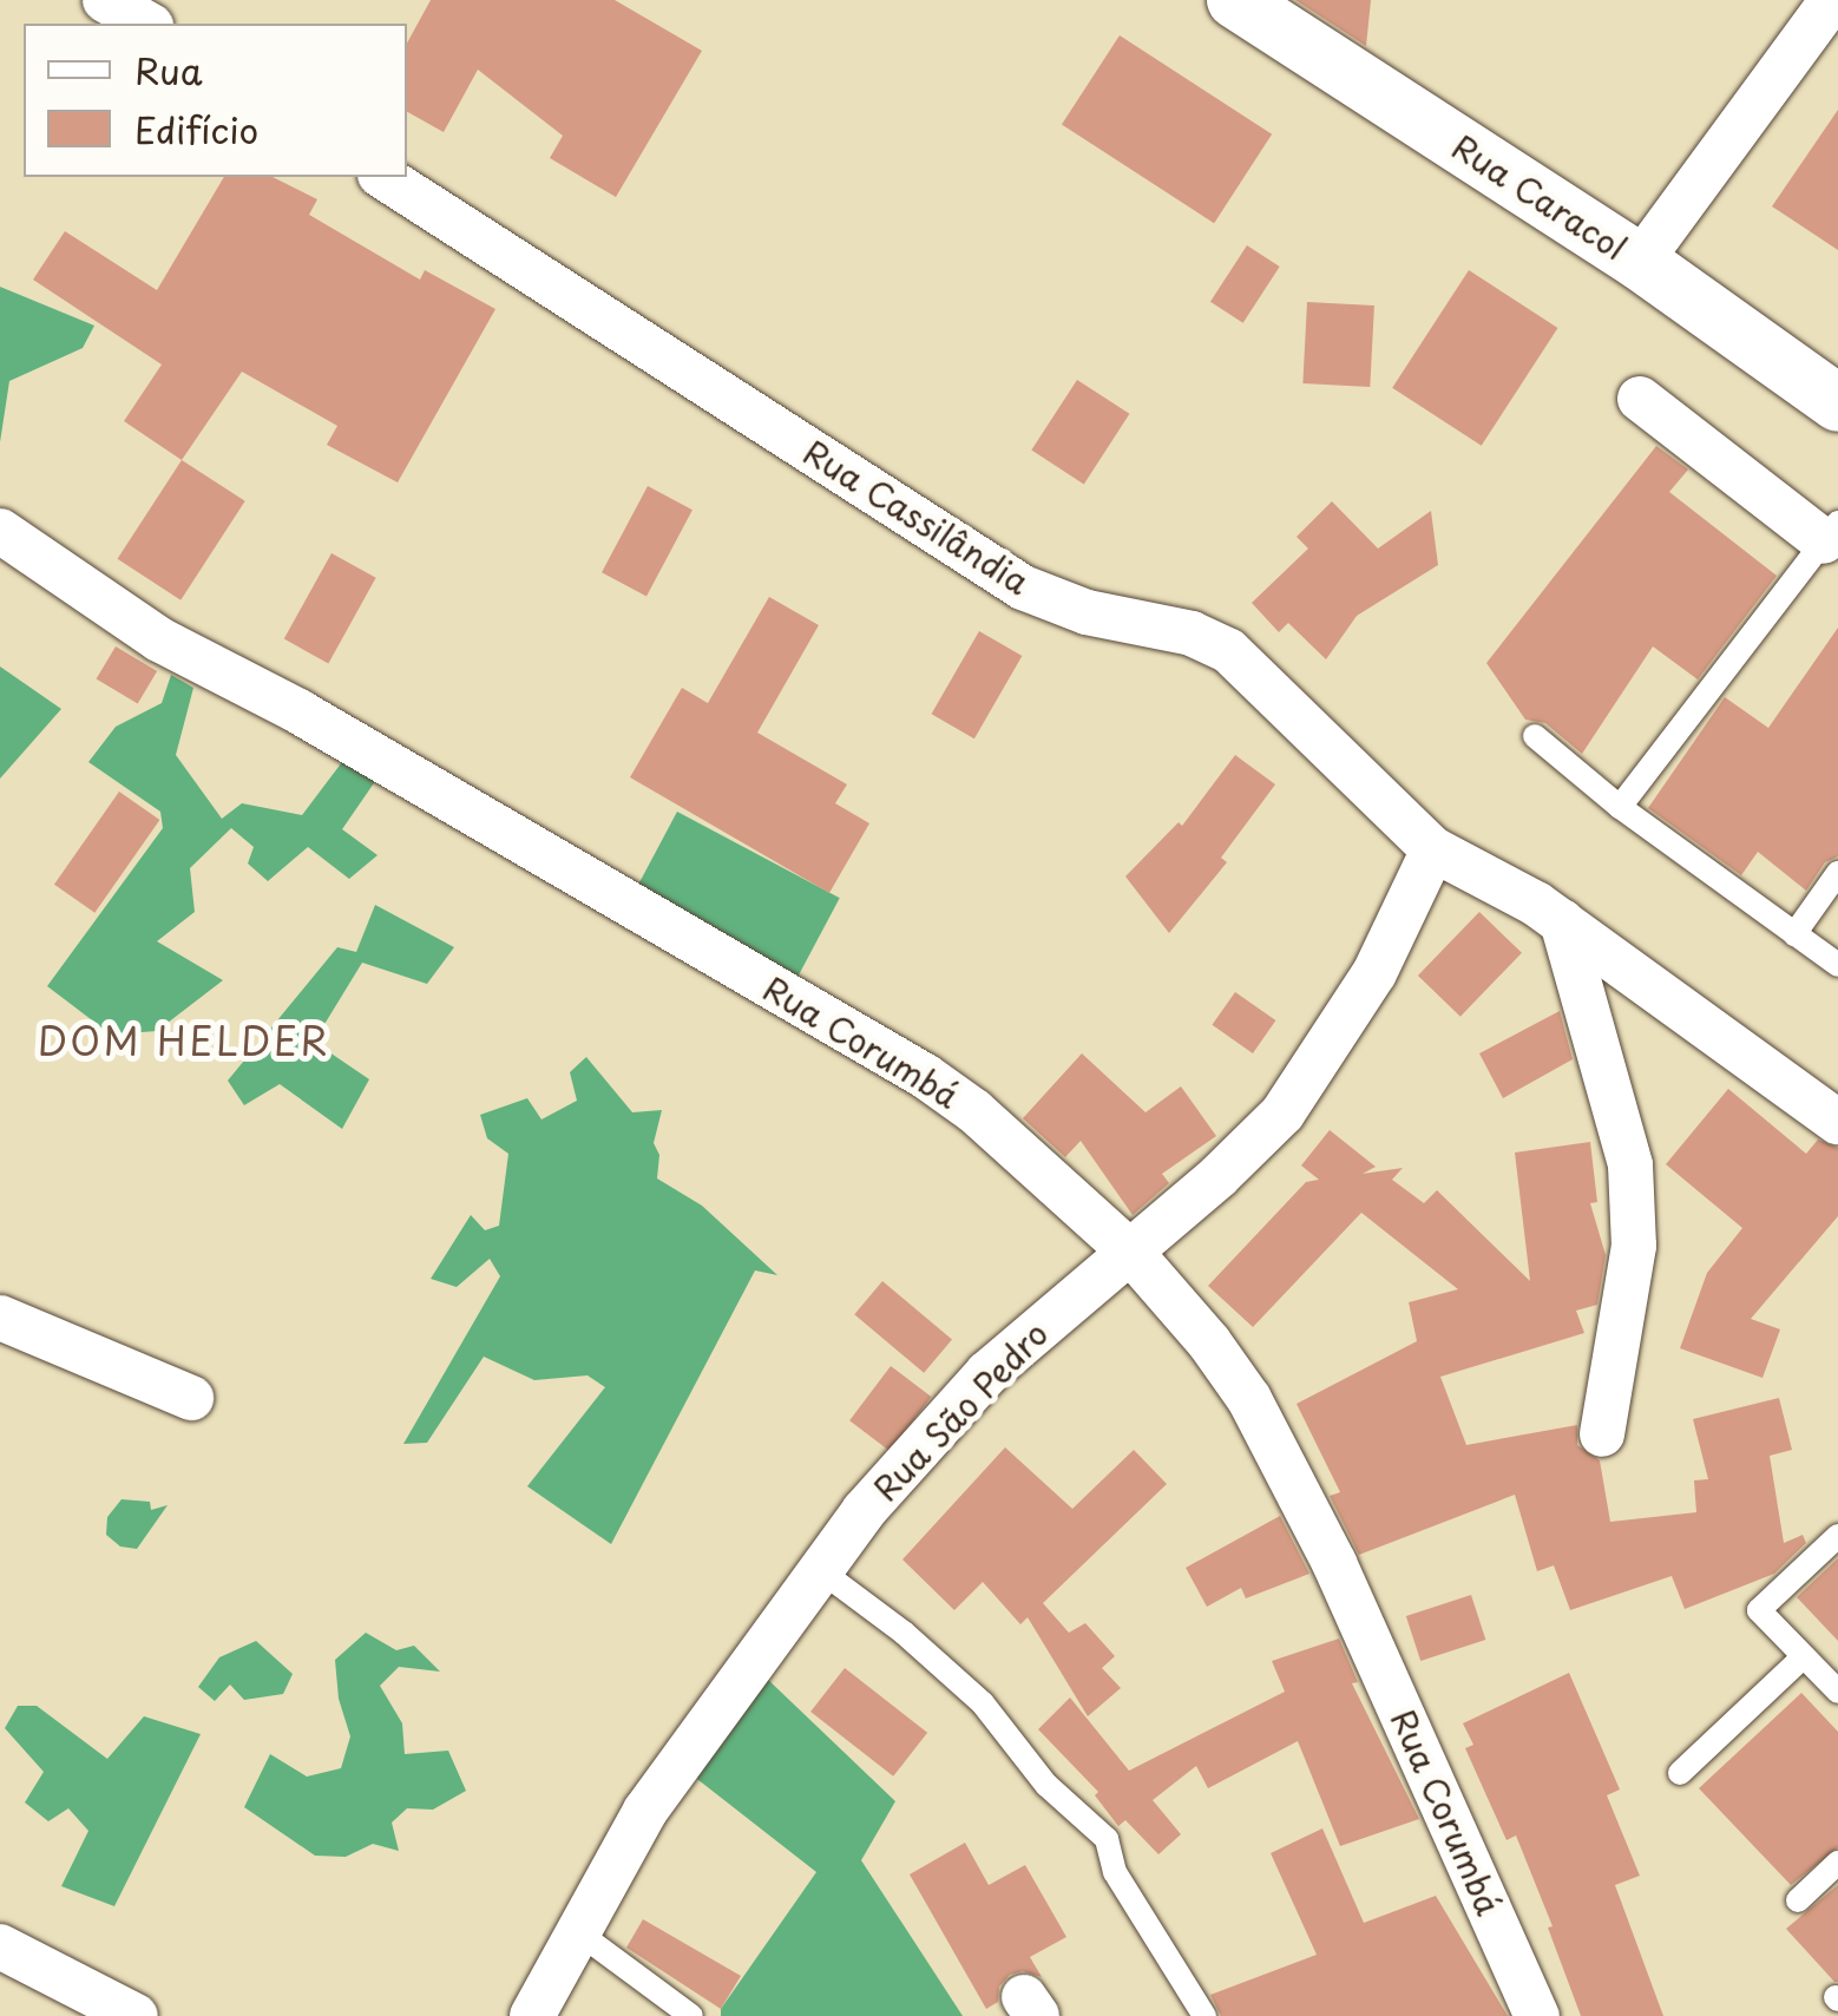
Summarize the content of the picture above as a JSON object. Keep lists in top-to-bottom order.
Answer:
{
  "streets": {
    "street": [
      "Rua Caracol",
      "Rua Cassilândia",
      "Rua Corumbá",
      "Rua São Pedro"
    ]
  },
  "crossings": [
    ["Rua Cassilândia", "Rua São Pedro"],
    ["Rua Corumbá", "Rua São Pedro"]
  ],
  "districts": ["DOM HELDER"],
  "legend": ["Rua", "Edifício"]
}
